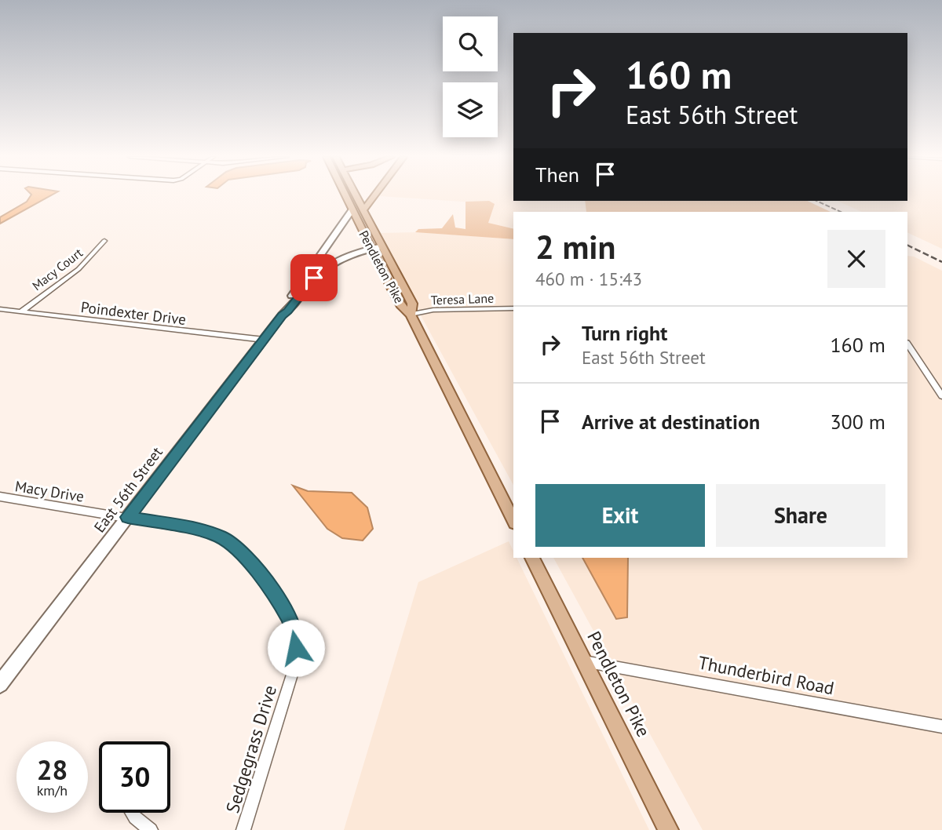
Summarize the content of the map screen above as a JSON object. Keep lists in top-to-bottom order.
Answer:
{
  "streets": {
    "main road": ["Pendleton Pike", "East 56th Street"],
    "street": [
      "Macy Court",
      "Teresa Lane",
      "Poindexter Drive",
      "Macy Drive",
      "Thunderbird Road",
      "Sedgegrass Drive"
    ]
  },
  "crossings": [
    ["Pendleton Pike", "Teresa Lane"],
    ["Pendleton Pike", "East 56th Street"],
    ["Pendleton Pike", "Thunderbird Road"],
    ["Macy Court", "Poindexter Drive"],
    ["Poindexter Drive", "East 56th Street"],
    ["East 56th Street", "Macy Drive"],
    ["East 56th Street", "Sedgegrass Drive"],
    ["Macy Drive", "Sedgegrass Drive"]
  ],
  "page": {
    "turn": ["160 m", "East 56th Street"],
    "then": "Then",
    "heading": ["2 min", "460 m · 15:43"],
    "list": [
      {
        "name": "Turn right",
        "note": "East 56th Street",
        "value": "160 m"
      },
      {
        "name": "Arrive at destination",
        "value": "300 m"
      }
    ],
    "buttons": ["Exit", "Share"],
    "speed": "28 km/h",
    "limit": "30"
  }
}
